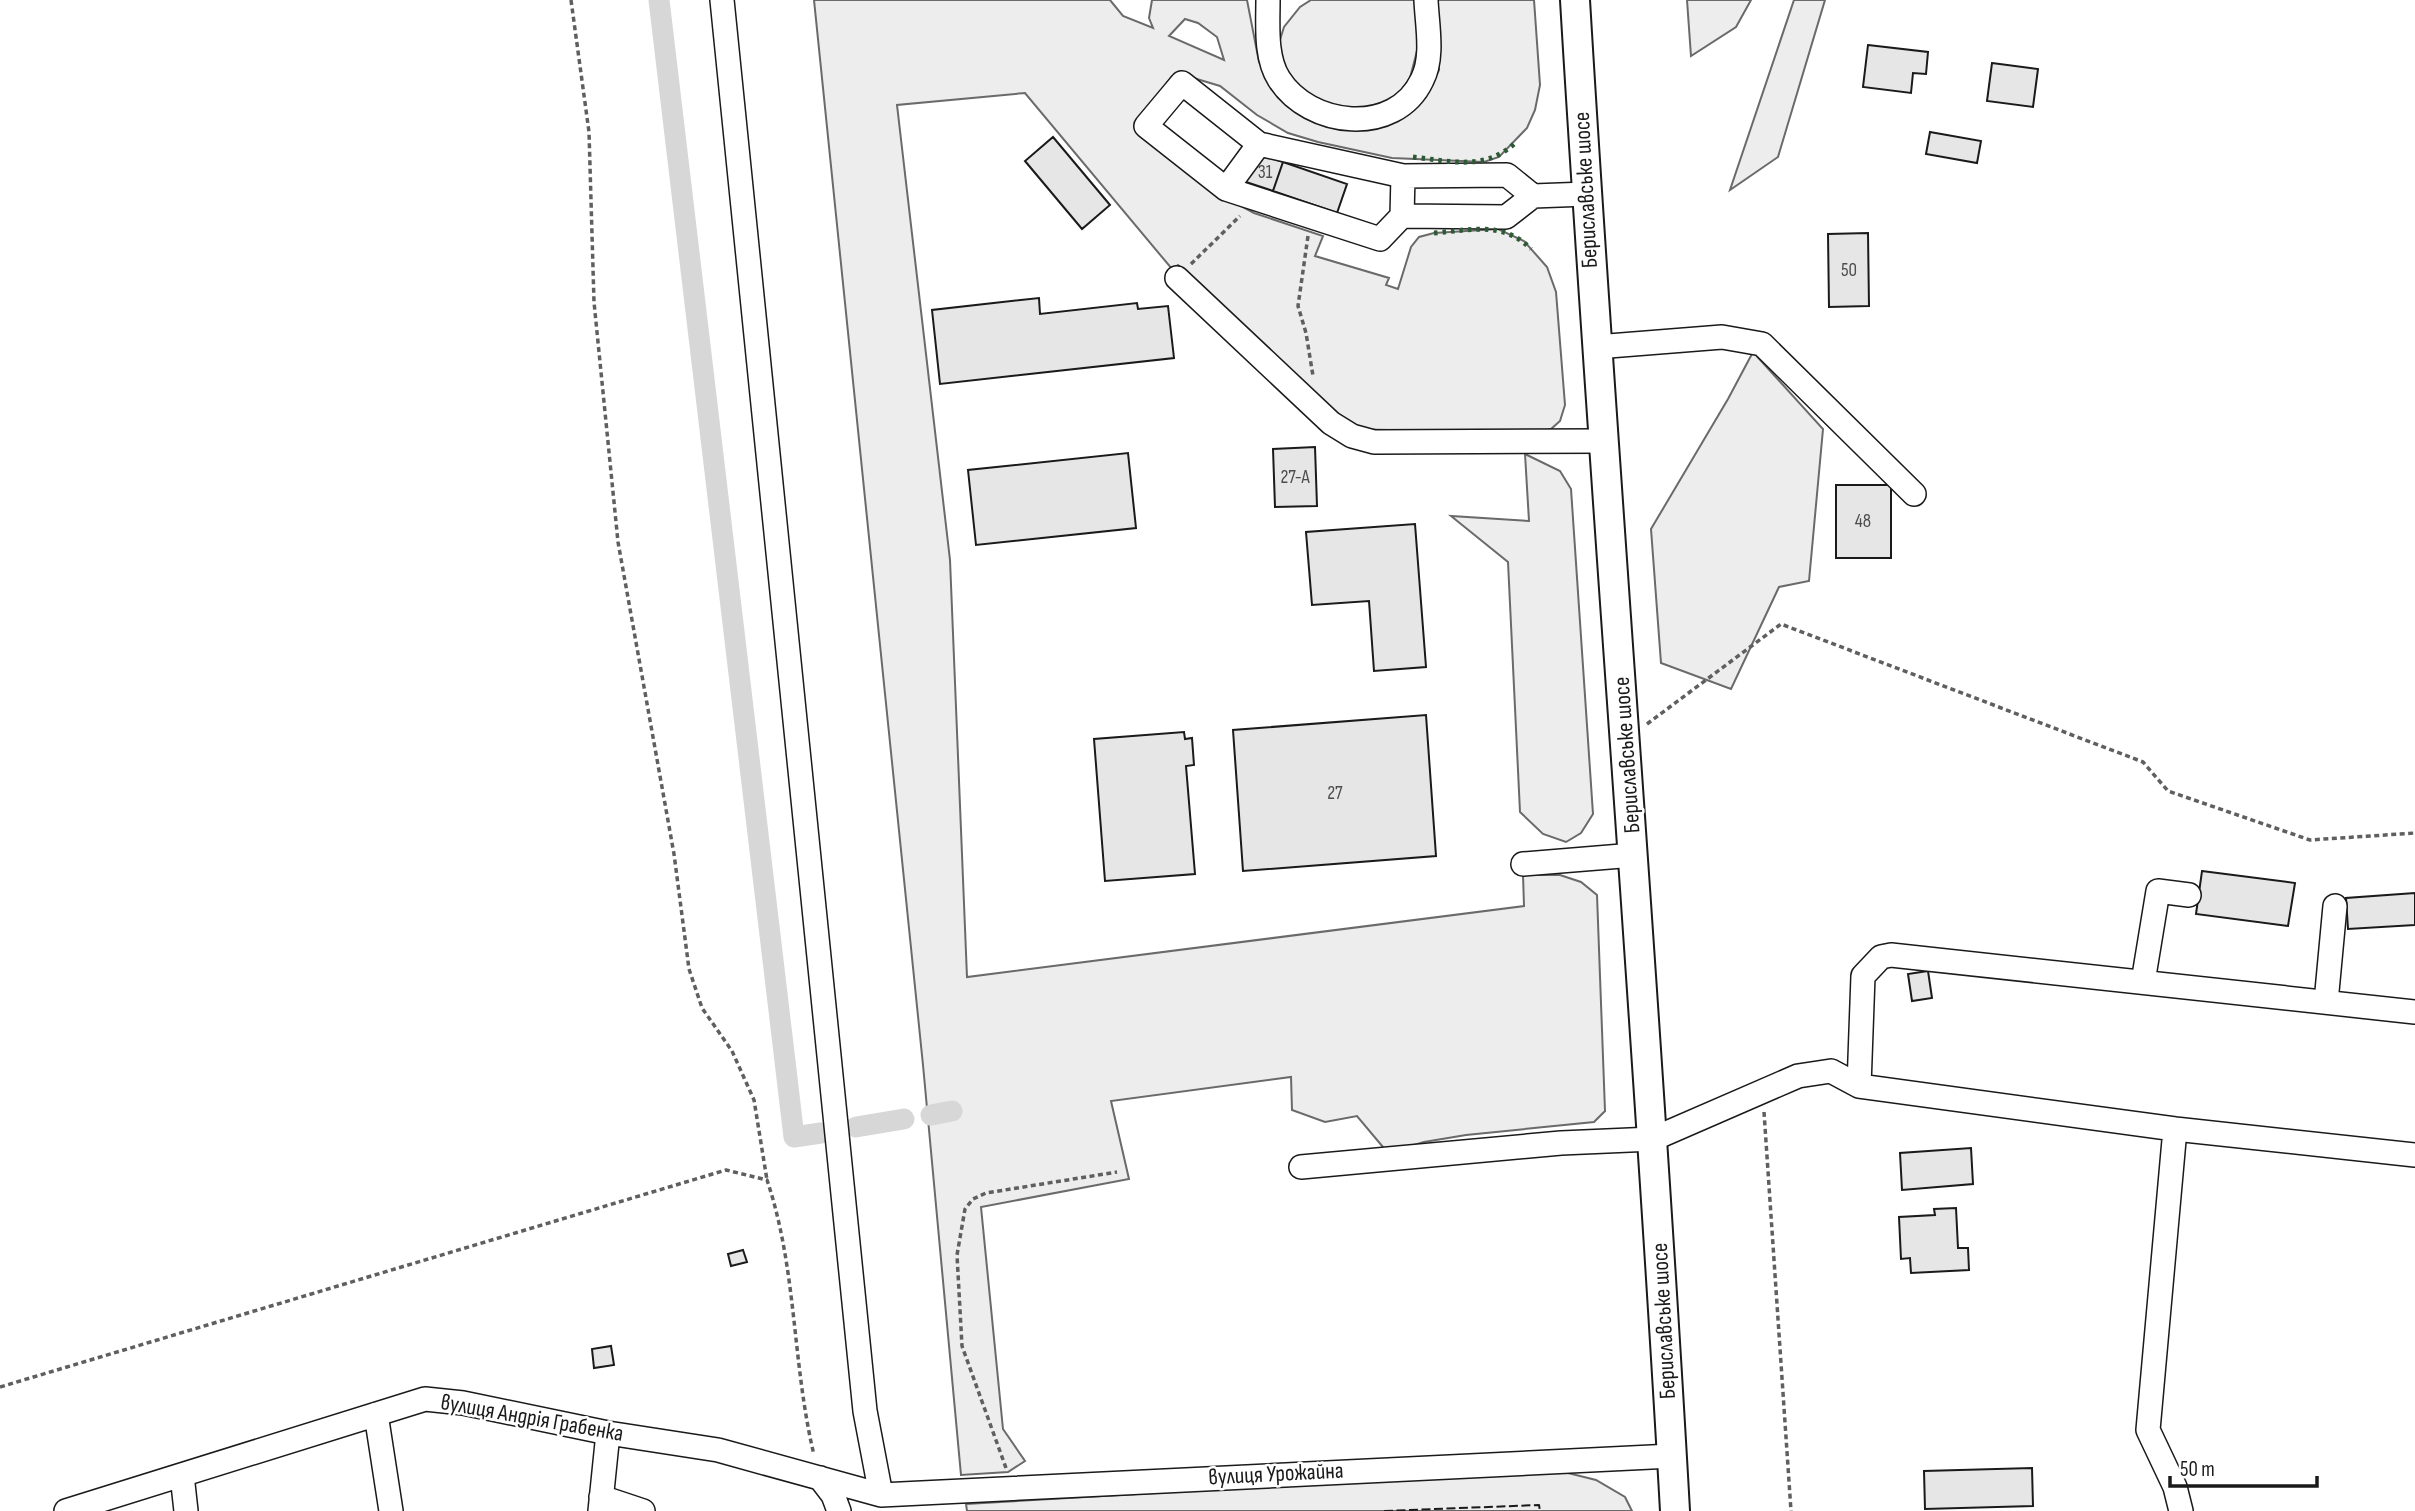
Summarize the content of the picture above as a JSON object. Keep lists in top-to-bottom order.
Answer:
{
  "streets": {
    "main road": ["Бериславське шосе"],
    "street": ["вулиця Андрія Грабенка", "вулиця Урожайна"]
  },
  "crossings": [
    ["Бериславське шосе", "вулиця Урожайна"],
    ["вулиця Андрія Грабенка", "вулиця Урожайна"]
  ],
  "house_numbers": [
    "31",
    "50",
    "27-А",
    "48",
    "27"
  ],
  "scale_bar": "50 m"
}
